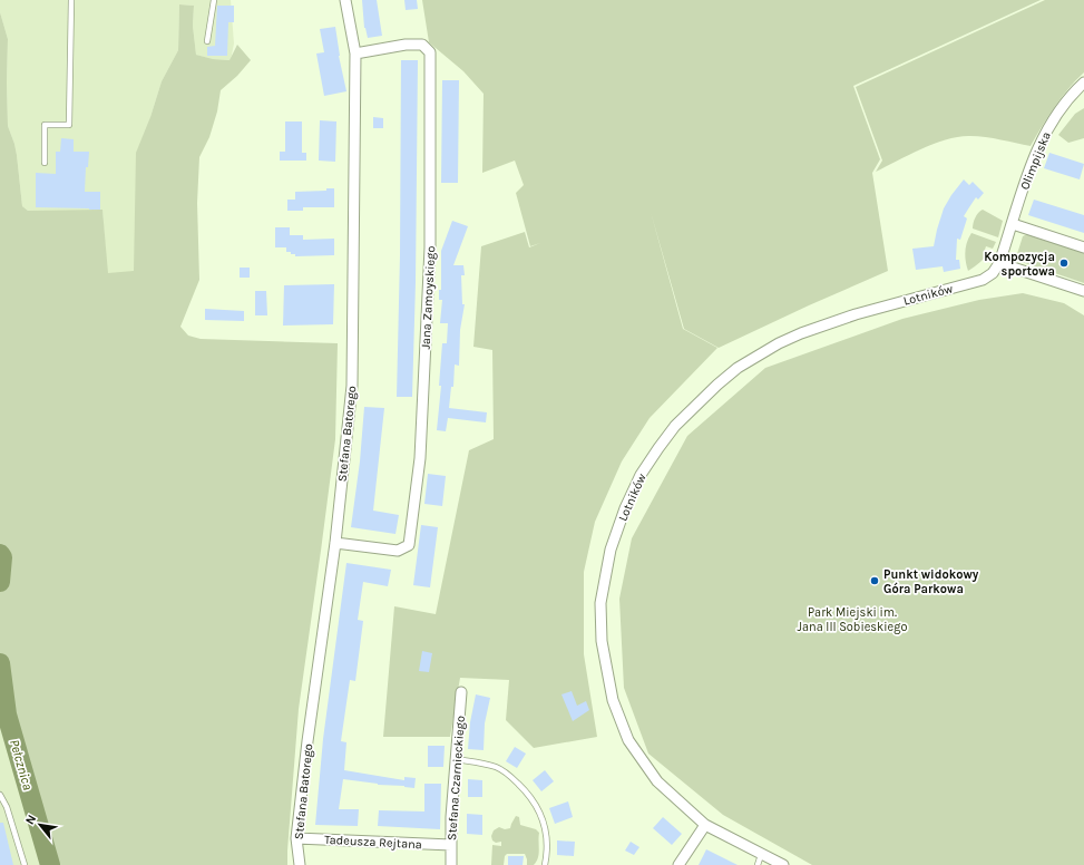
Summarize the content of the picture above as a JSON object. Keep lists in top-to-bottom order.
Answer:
{
  "streets": {
    "street": [
      "Olimpijska",
      "Lotników",
      "Jana Zamoyskiego",
      "Stefana Batorego",
      "Stefana Czarnieckiego",
      "Tadeusza Rejtana"
    ]
  },
  "crossings": [
    ["Olimpijska", "Lotników"],
    ["Jana Zamoyskiego", "Stefana Batorego"],
    ["Stefana Batorego", "Tadeusza Rejtana"],
    ["Stefana Czarnieckiego", "Tadeusza Rejtana"]
  ],
  "water": ["Pełcznica"],
  "parks": ["Park Miejski im. Jana III Sobieskiego"],
  "places": ["Kompozycja sportowa", "Punkt widokowy Góra Parkowa"],
  "north": "top left"
}
